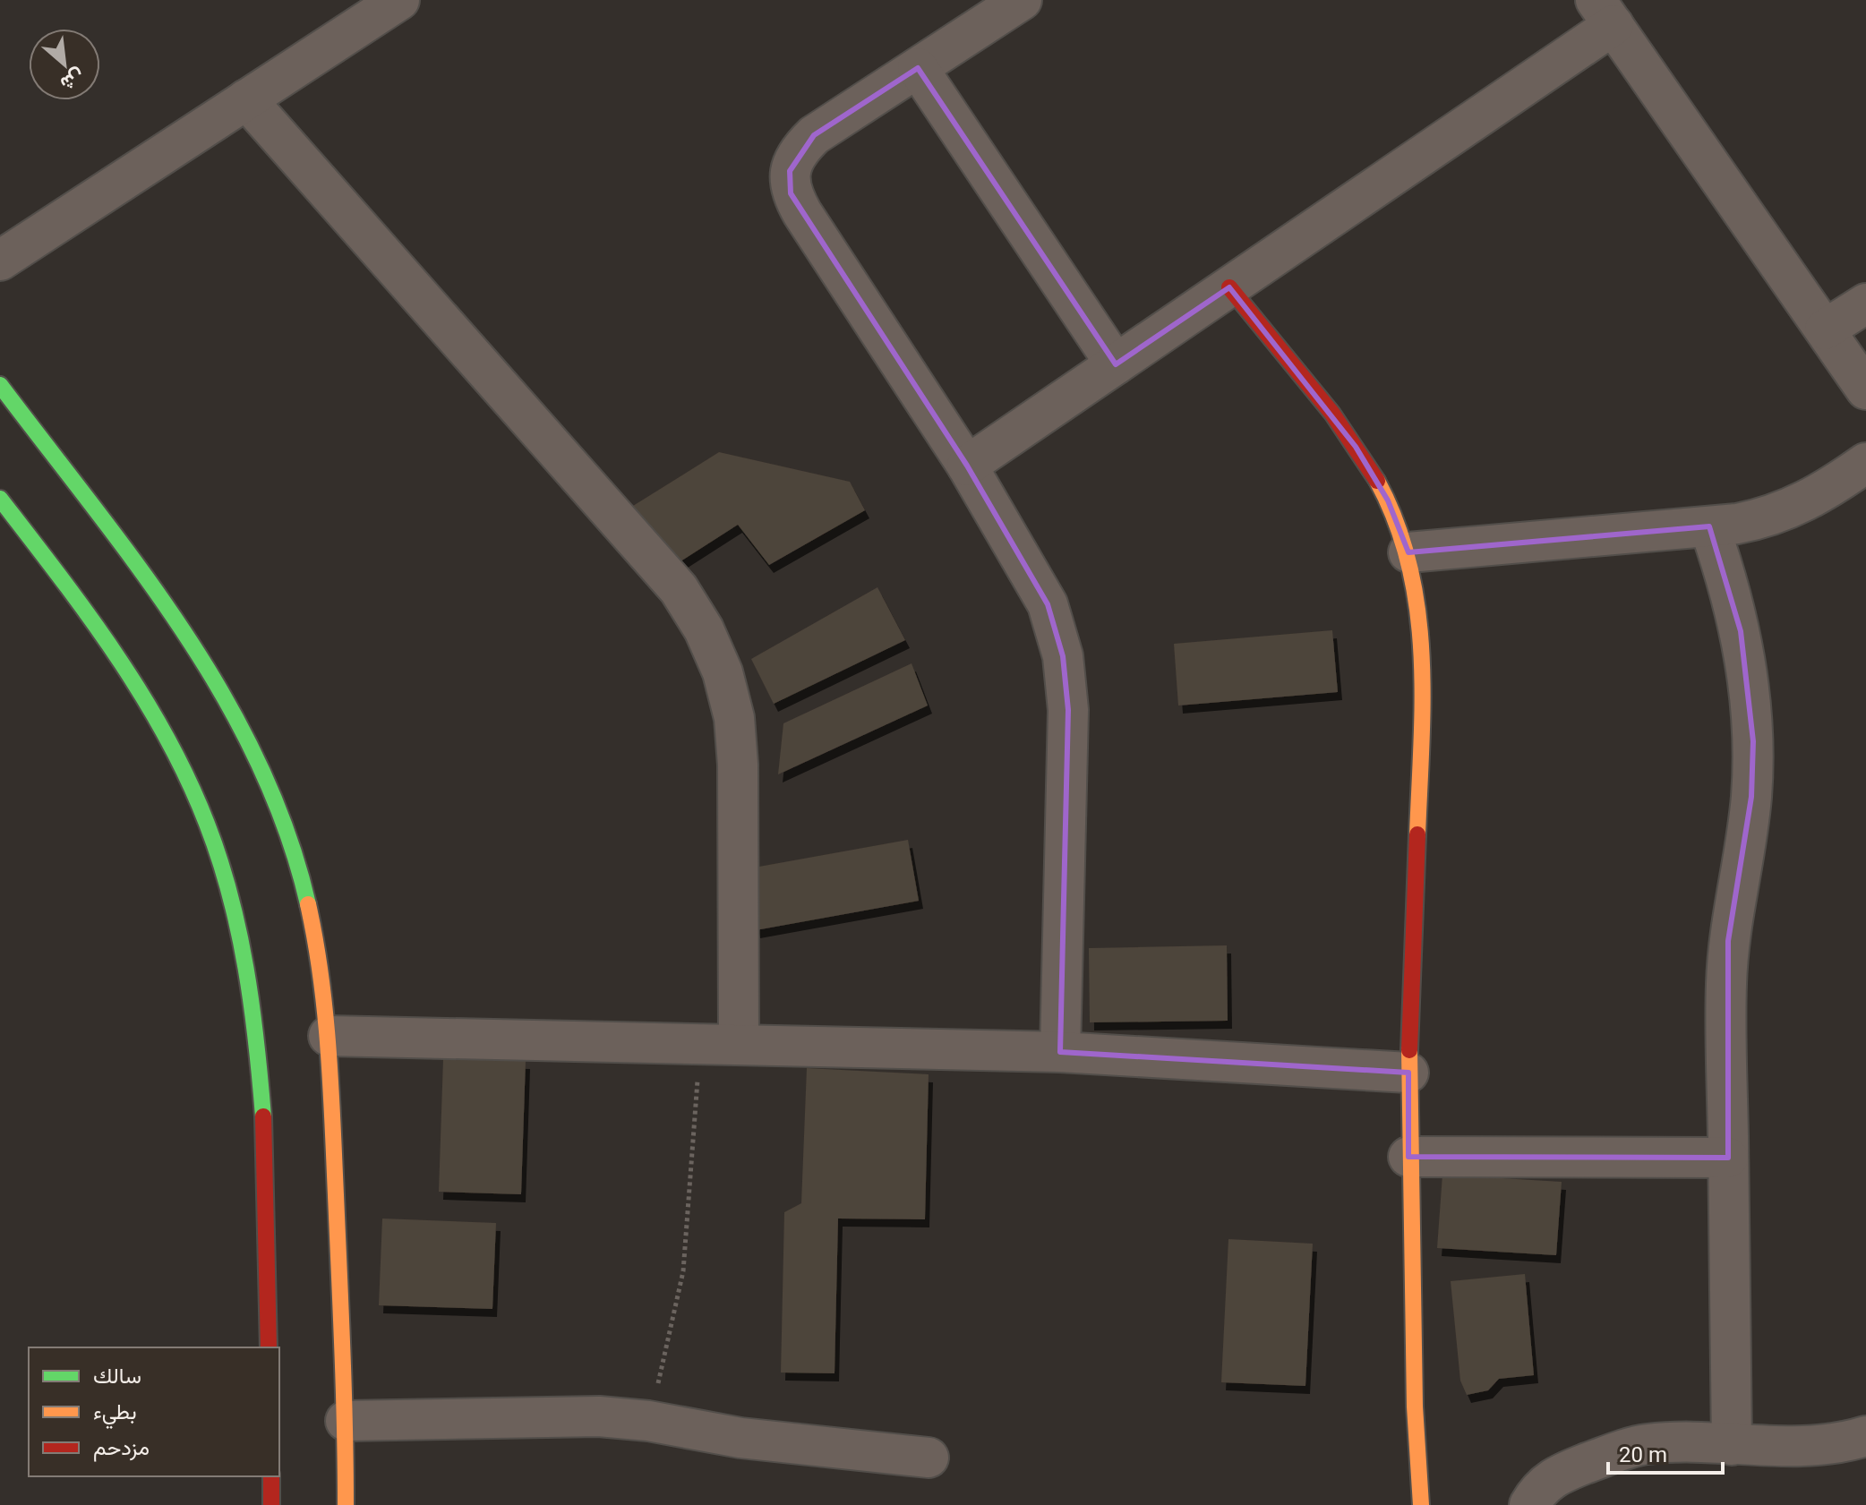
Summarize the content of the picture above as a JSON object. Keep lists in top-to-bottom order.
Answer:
{
  "legend": ["سالك", "بطيء", "مزدحم"],
  "scale_bar": "20 m",
  "north": "bottom right"
}
